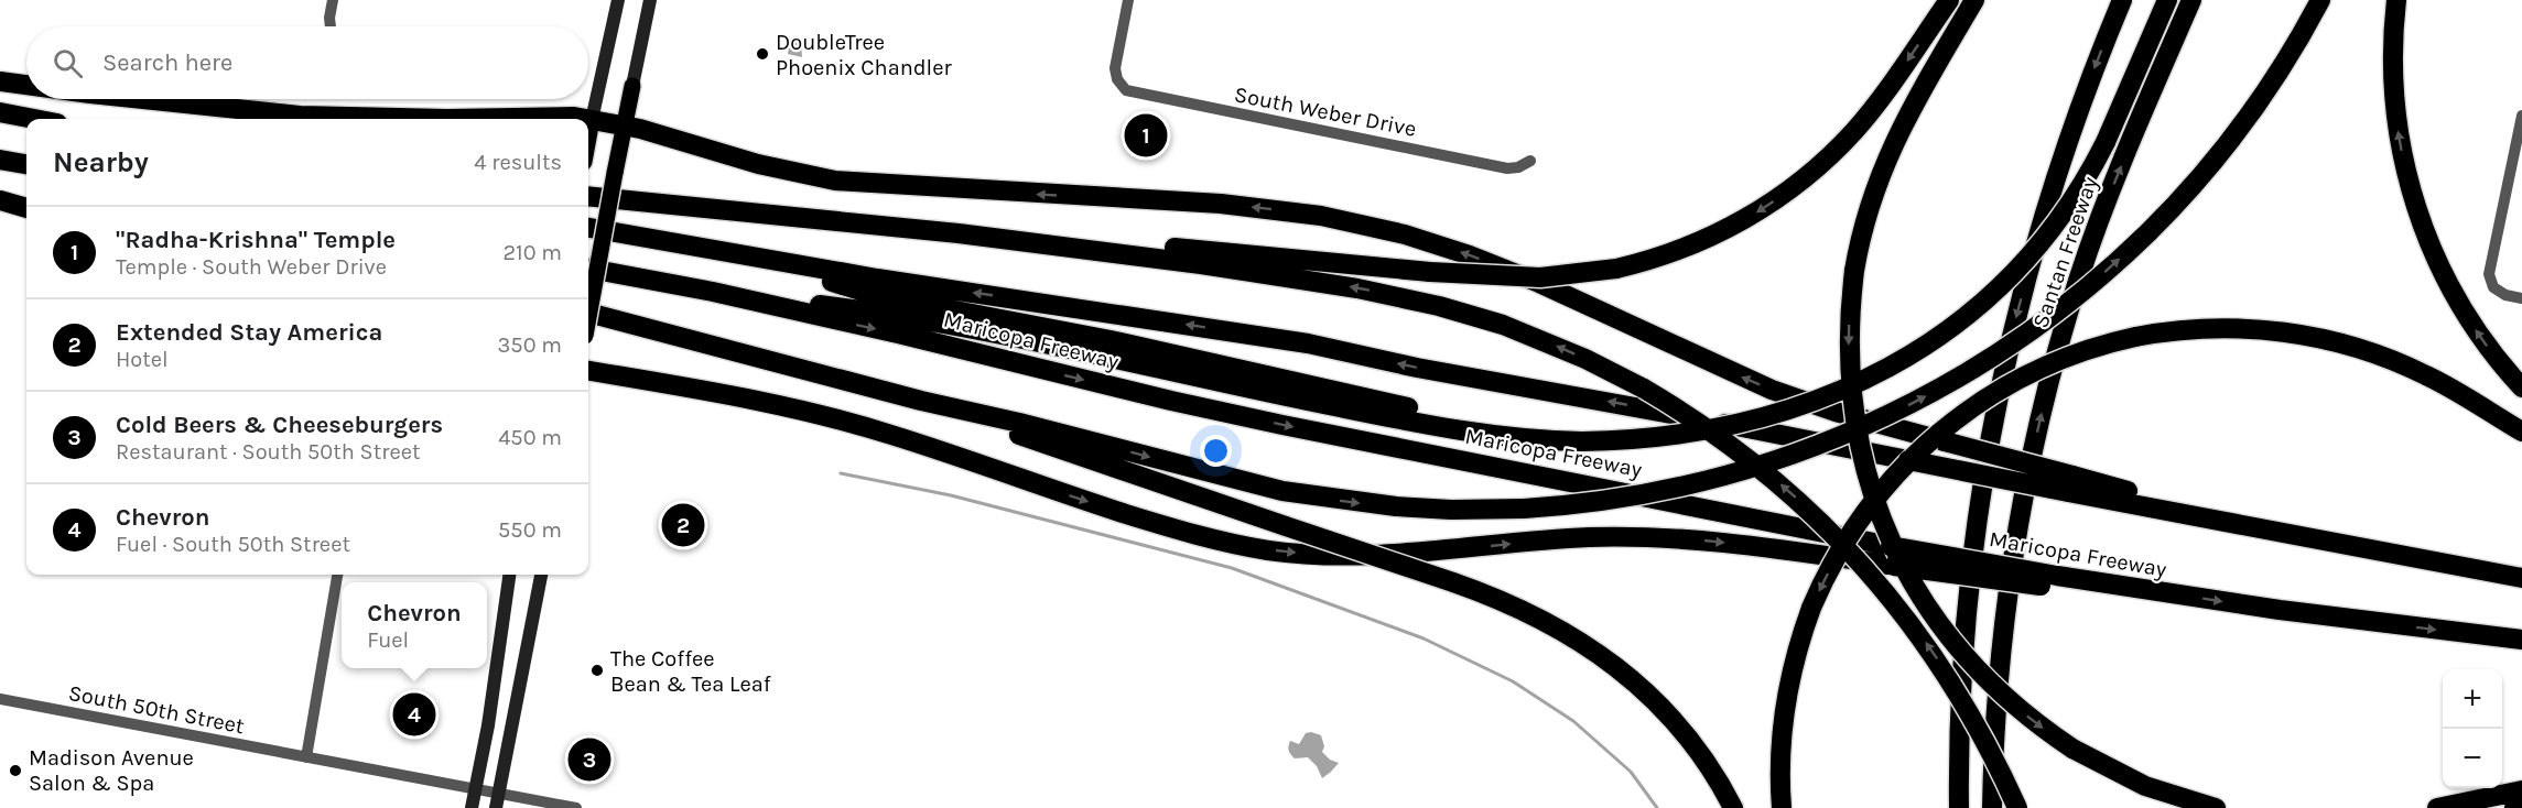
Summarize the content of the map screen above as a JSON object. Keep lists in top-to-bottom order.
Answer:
{
  "streets": {
    "highway": ["Santan Freeway", "Maricopa Freeway"],
    "street": ["South Weber Drive", "South 50th Street"]
  },
  "places": ["DoubleTree Phoenix Chandler", "The Coffee Bean & Tea Leaf", "Madison Avenue Salon & Spa"],
  "page": {
    "search": "Search here",
    "pins": [
      "1",
      "2",
      "4",
      "3"
    ],
    "heading": ["Nearby", "4 results"],
    "list": [
      {
        "mark": "1",
        "name": "\"Radha-Krishna\" Temple",
        "note": "Temple · South Weber Drive",
        "value": "210 m"
      },
      {
        "mark": "2",
        "name": "Extended Stay America",
        "note": "Hotel",
        "value": "350 m"
      },
      {
        "mark": "3",
        "name": "Cold Beers & Cheeseburgers",
        "note": "Restaurant · South 50th Street",
        "value": "450 m"
      },
      {
        "mark": "4",
        "name": "Chevron",
        "note": "Fuel · South 50th Street",
        "value": "550 m"
      }
    ],
    "popup": ["Chevron", "Fuel"],
    "map_buttons": ["+", "−"]
  }
}
